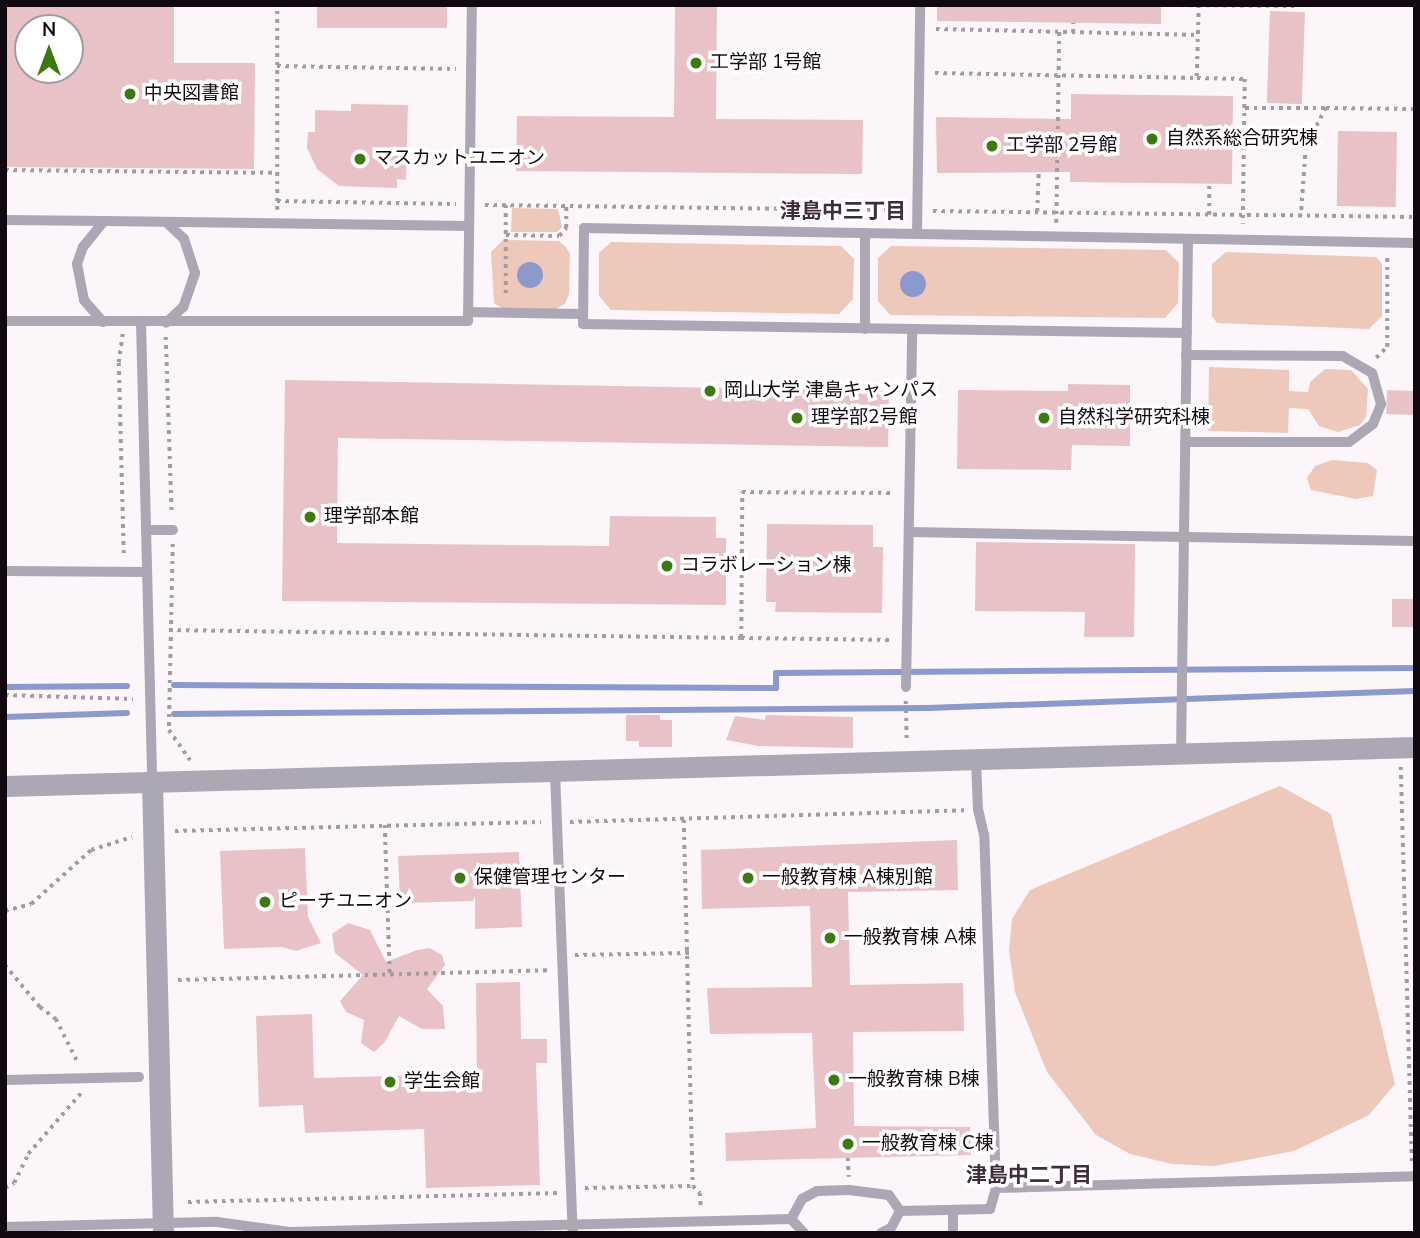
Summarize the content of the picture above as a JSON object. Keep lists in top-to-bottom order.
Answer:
{
  "districts": ["津島中三丁目", "津島中二丁目"],
  "places": [
    "工学部 1号館",
    "中央図書館",
    "自然系総合研究棟",
    "工学部 2号館",
    "マスカットユニオン",
    "岡山大学 津島キャンパス",
    "理学部2号館",
    "自然科学研究科棟",
    "理学部本館",
    "コラボレーション棟",
    "保健管理センター",
    "一般教育棟 A棟別館",
    "ピーチユニオン",
    "一般教育棟 A棟",
    "一般教育棟 B棟",
    "学生会館",
    "一般教育棟 C棟"
  ],
  "north": "top"
}
